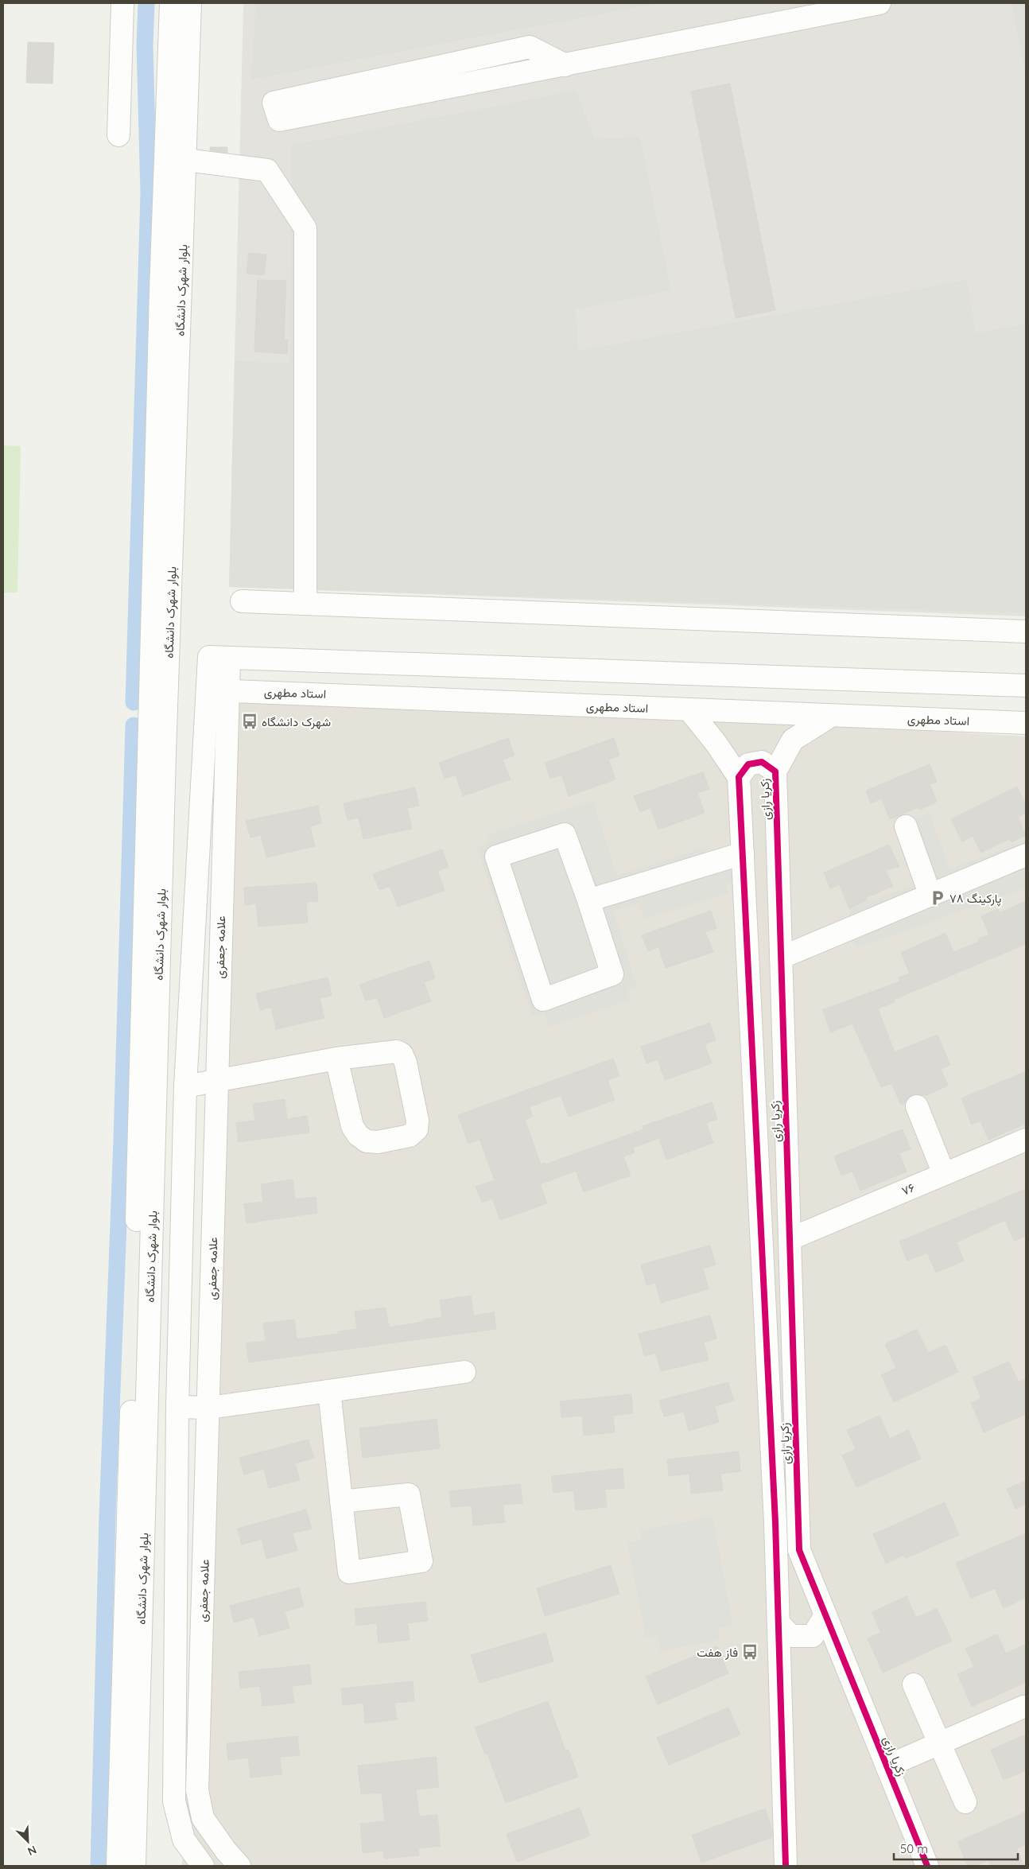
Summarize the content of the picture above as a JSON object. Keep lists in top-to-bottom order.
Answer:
{
  "streets": {
    "street": [
      "بلوار شهرک دانشگاه",
      "استاد مطهری",
      "زکریا رازی",
      "علامه جعفری",
      "۷۶"
    ]
  },
  "crossings": [
    ["استاد مطهری", "علامه جعفری"],
    ["زکریا رازی", "۷۶"]
  ],
  "places": {
    "bus stop": ["شهرک دانشگاه", "فاز هفت"],
    "parking": ["پارکینگ ۷۸"]
  },
  "scale_bar": "50 m",
  "north": "bottom right"
}
